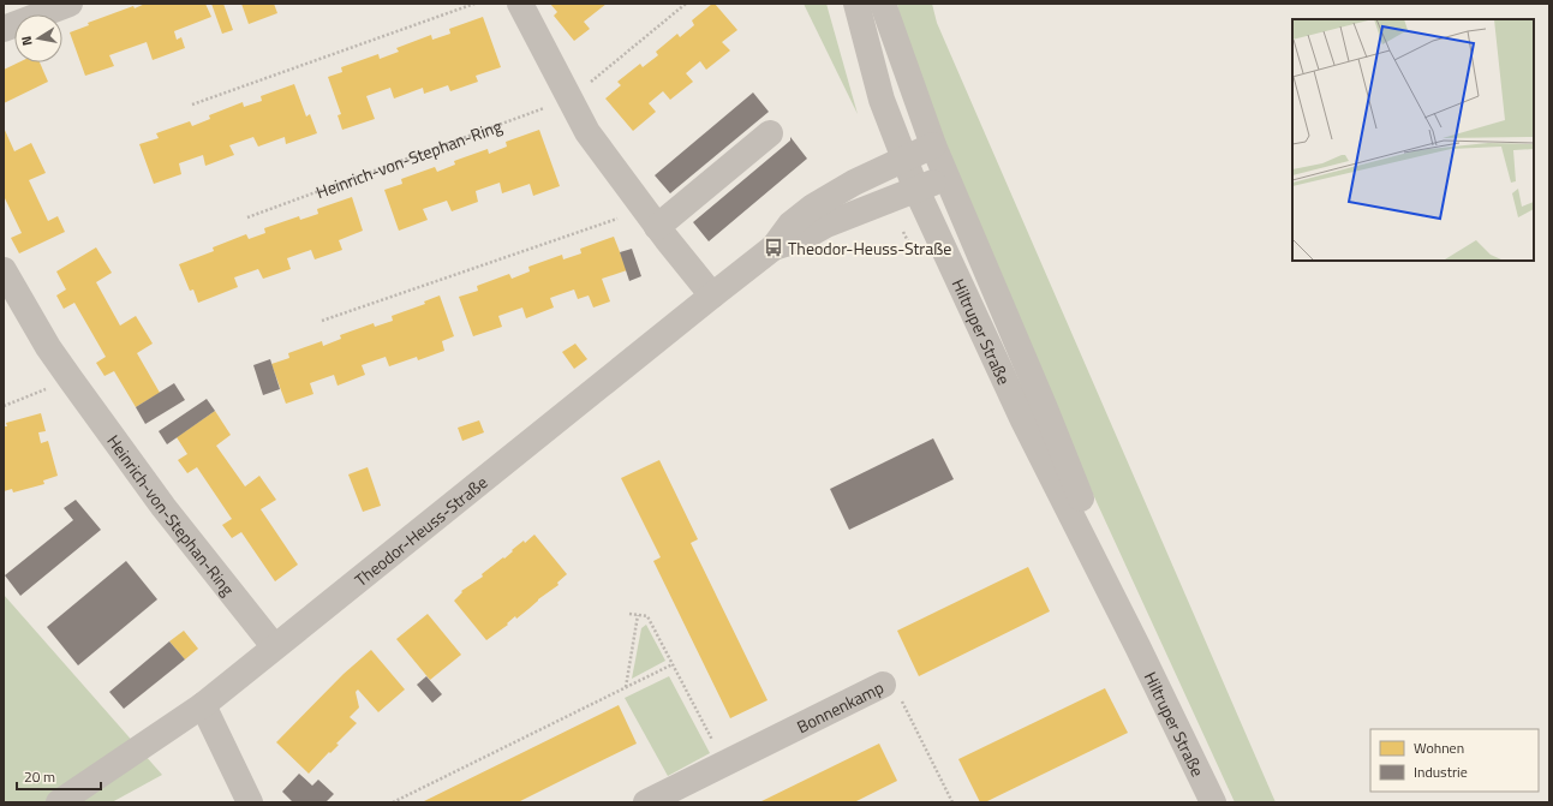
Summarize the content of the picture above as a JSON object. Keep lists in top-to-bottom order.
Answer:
{
  "streets": {
    "street": [
      "Heinrich-von-Stephan-Ring",
      "Hiltruper Straße",
      "Theodor-Heuss-Straße",
      "Bonnenkamp"
    ]
  },
  "crossings": [
    ["Heinrich-von-Stephan-Ring", "Theodor-Heuss-Straße"],
    ["Hiltruper Straße", "Theodor-Heuss-Straße"]
  ],
  "places": {
    "bus stop": ["Theodor-Heuss-Straße"]
  },
  "legend": ["Wohnen", "Industrie"],
  "scale_bar": "20 m",
  "north": "left"
}
